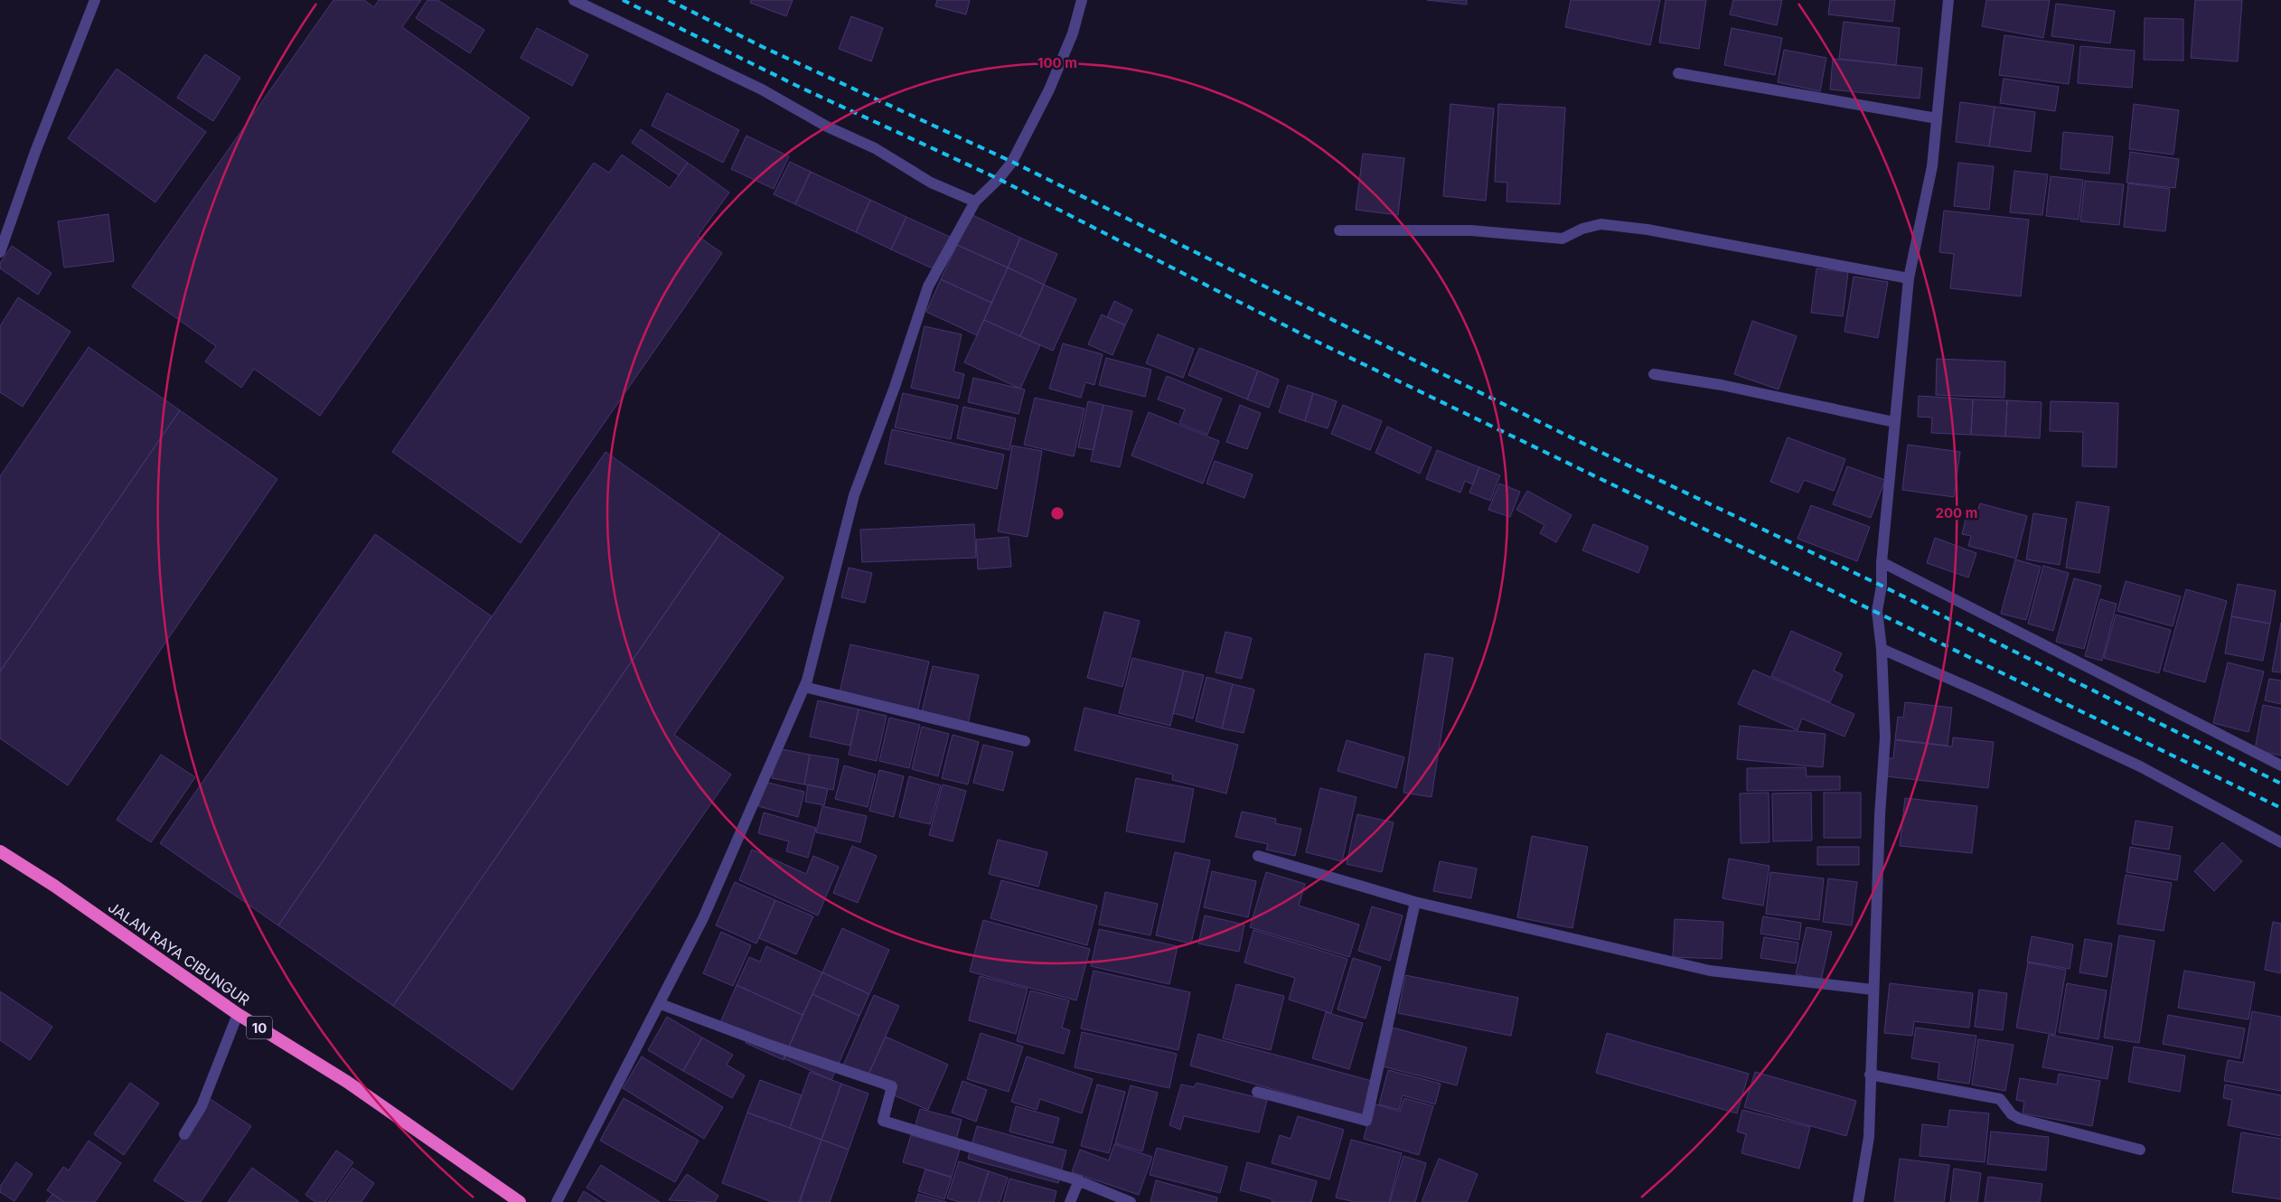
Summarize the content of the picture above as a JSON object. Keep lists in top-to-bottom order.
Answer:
{
  "streets": {
    "highway": ["JALAN RAYA CIBUNGUR", "10"]
  },
  "rings": ["100 m", "200 m"]
}
